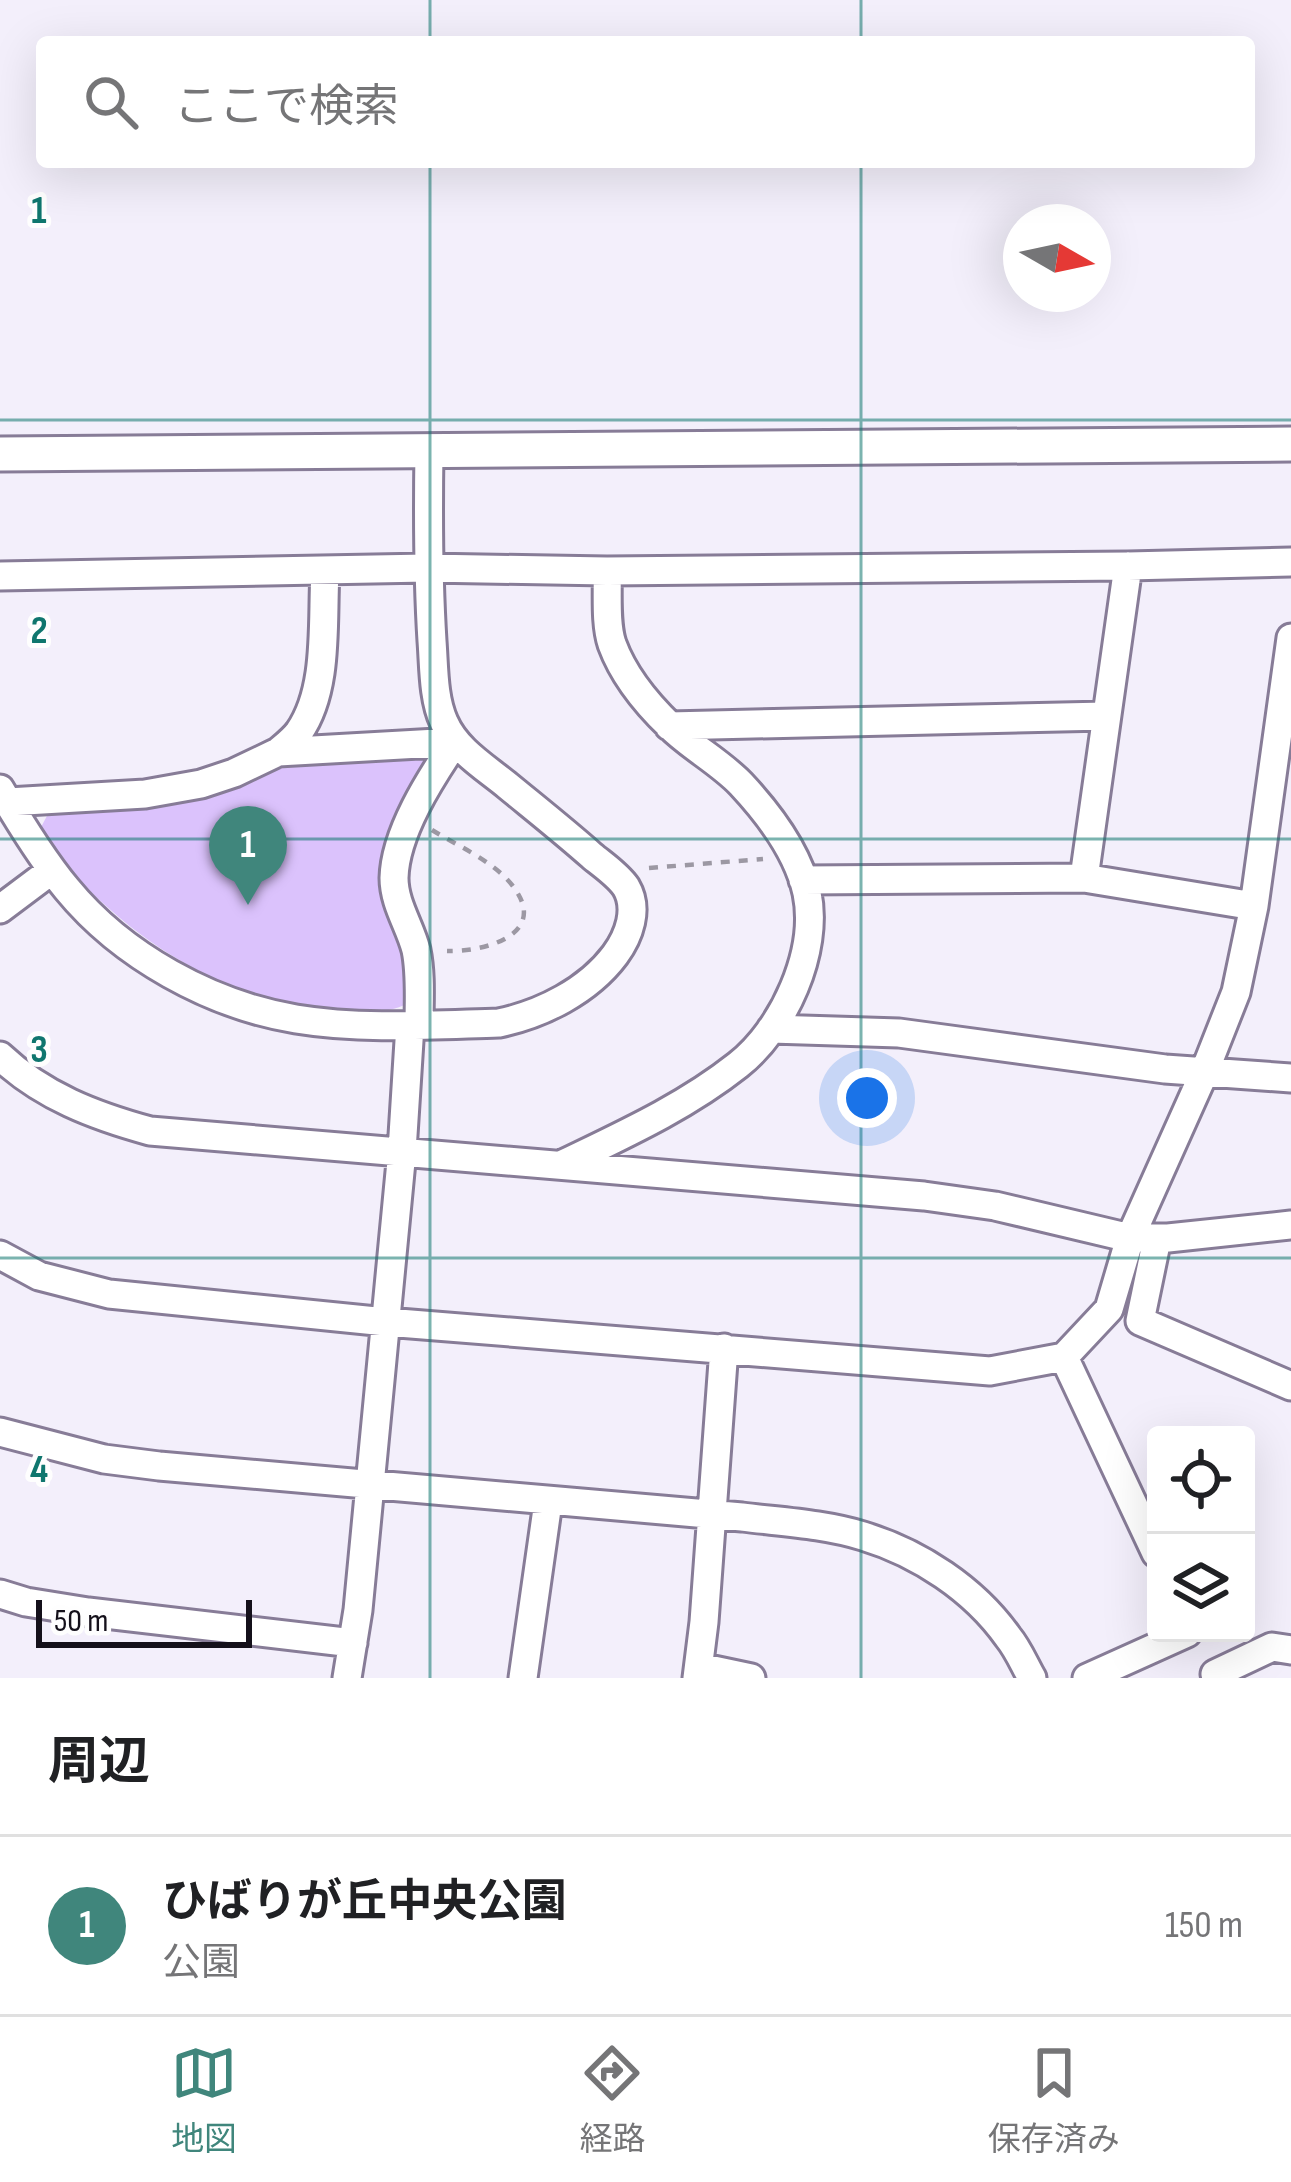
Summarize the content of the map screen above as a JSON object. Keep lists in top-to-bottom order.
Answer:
{
  "scale_bar": "50 m",
  "north": "right",
  "page": {
    "search": "ここで検索",
    "pins": "1",
    "scale": "50 m",
    "heading": "周辺",
    "list": [
      {
        "mark": "1",
        "name": "ひばりが丘中央公園",
        "note": "公園",
        "value": "150 m"
      }
    ],
    "nav": ["地図", "経路", "保存済み"]
  },
  "grid": {
    "rows": [
      "1",
      "2",
      "3",
      "4"
    ]
  }
}
